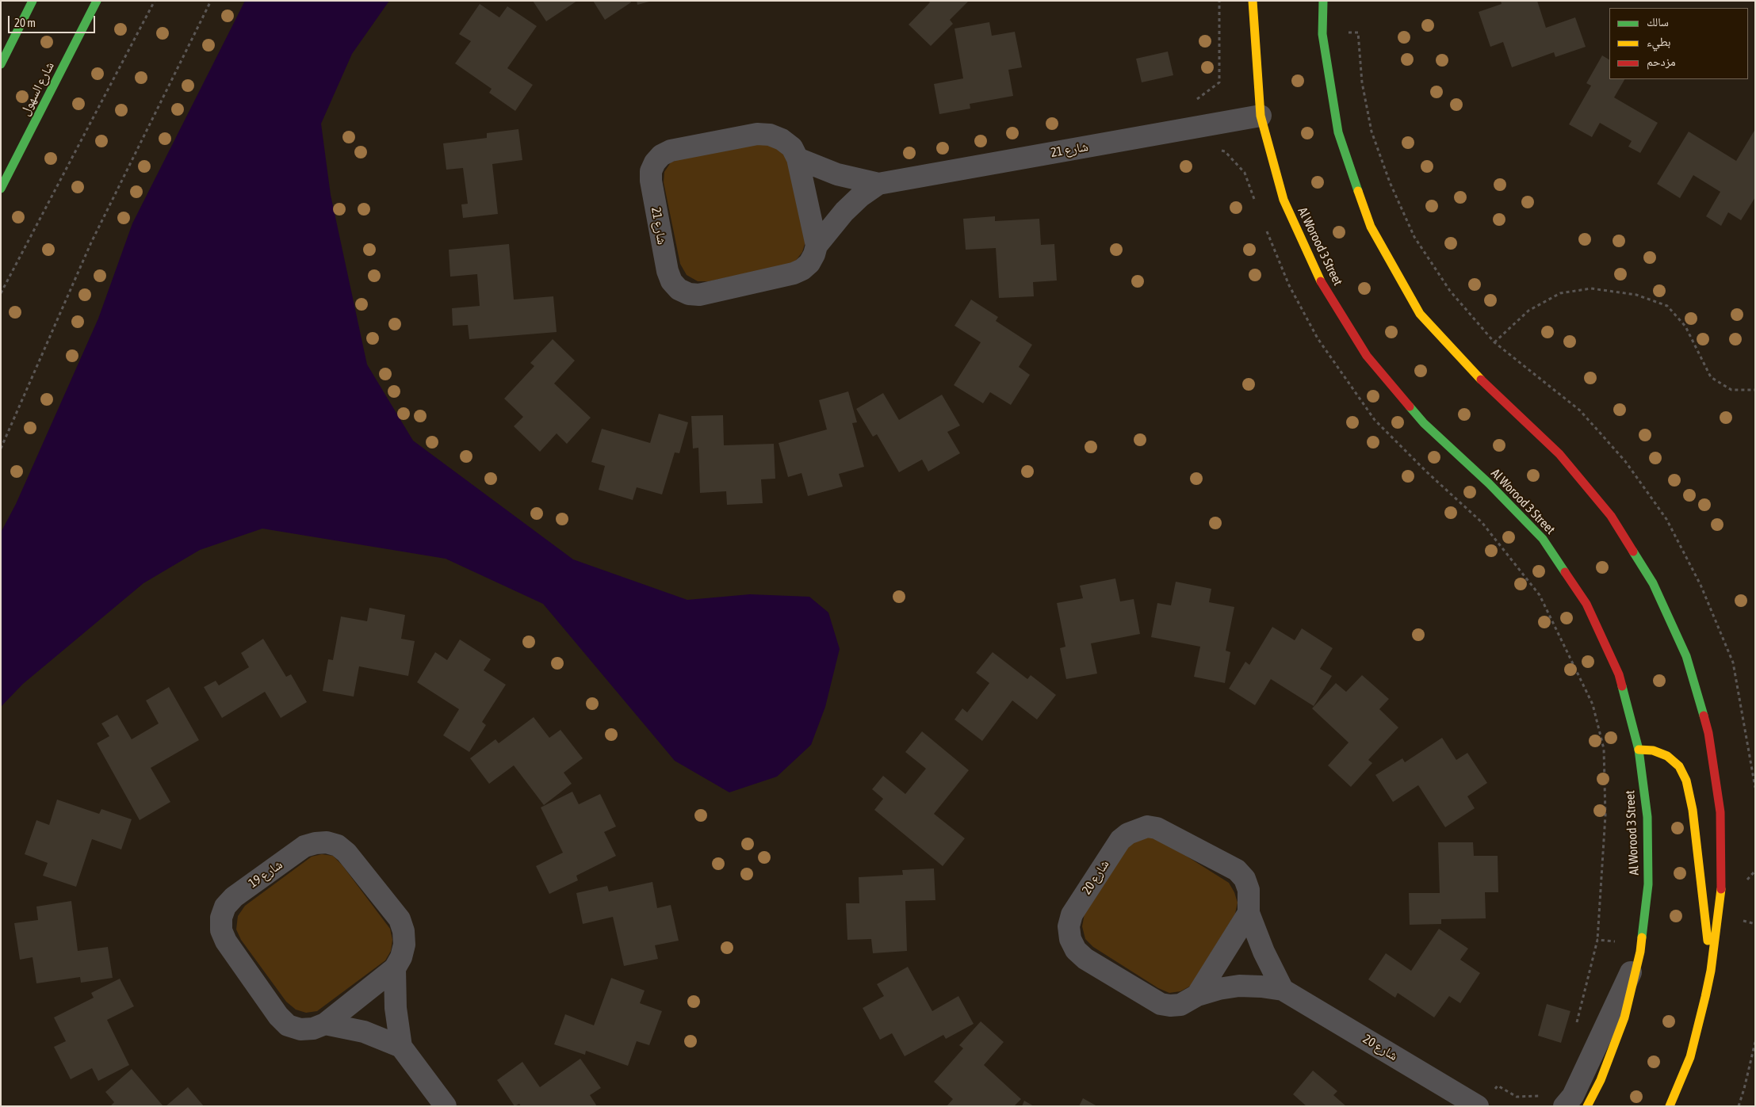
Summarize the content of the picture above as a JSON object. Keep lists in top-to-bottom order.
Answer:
{
  "streets": {
    "street": [
      "شارع السهول",
      "شارع 21",
      "Al Worood 3 Street",
      "شارع 19",
      "شارع 20"
    ]
  },
  "crossings": [
    ["شارع 21", "Al Worood 3 Street"]
  ],
  "legend": ["سالك", "بطيء", "مزدحم"],
  "scale_bar": "20 m"
}
